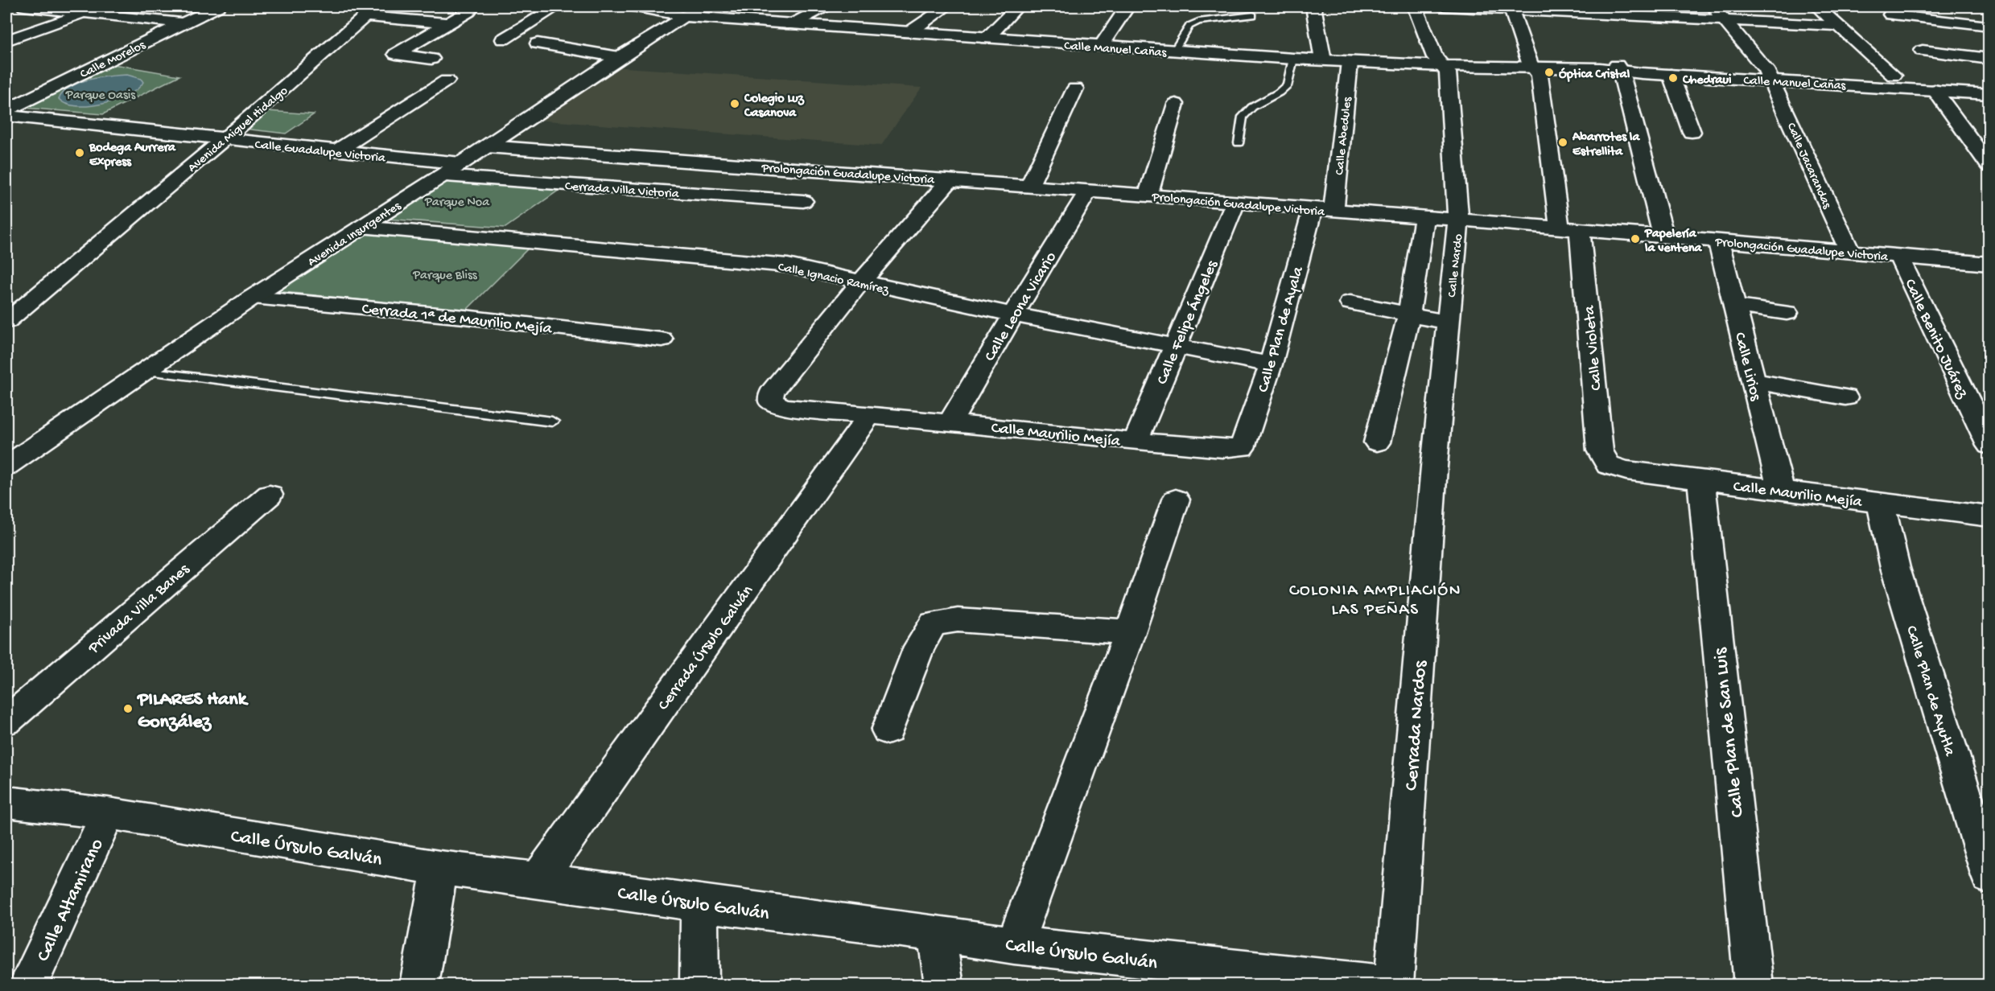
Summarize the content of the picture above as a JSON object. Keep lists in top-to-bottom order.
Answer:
{
  "streets": {
    "street": [
      "Calle Manuel Cañas",
      "Calle Morelos",
      "Avenida Miguel Hidalgo",
      "Calle Abedules",
      "Calle Guadalupe Victoria",
      "Calle Jacarandas",
      "Prolongación Guadalupe Victoria",
      "Cerrada Villa Victoria",
      "Avenida Insurgentes",
      "Calle Nardo",
      "Calle Ignacio Ramírez",
      "Calle Leona Vicario",
      "Cerrada 1ª de Maurilio Mejía",
      "Calle Felipe Ángeles",
      "Calle Plan de Ayala",
      "Calle Benito Juárez",
      "Calle Violeta",
      "Calle Lirios",
      "Calle Maurilio Mejía",
      "Privada Villa Banes",
      "Cerrada Úrsulo Galván",
      "Calle Plan de Ayutla",
      "Cerrada Nardos",
      "Calle Plan de San Luis",
      "Calle Úrsulo Galván",
      "Calle Altamirano"
    ]
  },
  "crossings": [
    ["Calle Manuel Cañas", "Calle Abedules"],
    ["Calle Manuel Cañas", "Calle Jacarandas"],
    ["Calle Manuel Cañas", "Avenida Insurgentes"],
    ["Calle Manuel Cañas", "Calle Nardo"],
    ["Calle Manuel Cañas", "Calle Violeta"],
    ["Avenida Miguel Hidalgo", "Calle Guadalupe Victoria"],
    ["Calle Abedules", "Prolongación Guadalupe Victoria"],
    ["Calle Abedules", "Calle Plan de Ayala"],
    ["Calle Guadalupe Victoria", "Avenida Insurgentes"],
    ["Calle Jacarandas", "Prolongación Guadalupe Victoria"],
    ["Prolongación Guadalupe Victoria", "Avenida Insurgentes"],
    ["Prolongación Guadalupe Victoria", "Calle Nardo"],
    ["Prolongación Guadalupe Victoria", "Calle Leona Vicario"],
    ["Prolongación Guadalupe Victoria", "Calle Felipe Ángeles"],
    ["Prolongación Guadalupe Victoria", "Calle Plan de Ayala"],
    ["Prolongación Guadalupe Victoria", "Calle Benito Juárez"],
    ["Prolongación Guadalupe Victoria", "Calle Violeta"],
    ["Prolongación Guadalupe Victoria", "Calle Lirios"],
    ["Cerrada Villa Victoria", "Avenida Insurgentes"],
    ["Avenida Insurgentes", "Calle Ignacio Ramírez"],
    ["Avenida Insurgentes", "Cerrada 1ª de Maurilio Mejía"],
    ["Calle Nardo", "Cerrada Nardos"],
    ["Calle Ignacio Ramírez", "Calle Leona Vicario"],
    ["Calle Ignacio Ramírez", "Calle Felipe Ángeles"],
    ["Calle Ignacio Ramírez", "Calle Plan de Ayala"],
    ["Calle Ignacio Ramírez", "Calle Maurilio Mejía"],
    ["Calle Leona Vicario", "Calle Maurilio Mejía"],
    ["Calle Felipe Ángeles", "Calle Maurilio Mejía"],
    ["Calle Plan de Ayala", "Calle Maurilio Mejía"],
    ["Calle Violeta", "Calle Maurilio Mejía"],
    ["Calle Lirios", "Calle Maurilio Mejía"],
    ["Calle Maurilio Mejía", "Cerrada Úrsulo Galván"],
    ["Calle Maurilio Mejía", "Calle Plan de Ayutla"],
    ["Calle Maurilio Mejía", "Calle Plan de San Luis"],
    ["Cerrada Úrsulo Galván", "Calle Úrsulo Galván"],
    ["Calle Úrsulo Galván", "Calle Altamirano"]
  ],
  "districts": ["COLONIA AMPLIACIÓN LAS PEÑAS"],
  "parks": ["Parque Oasis", "Parque Noa", "Parque Bliss"],
  "places": [
    "Óptica Cristal",
    "Chedraui",
    "Colegio Luz Casanova",
    "Abarrotes la Estrellita",
    "Bodega Aurrera Express",
    "Papelería la ventena",
    "PILARES Hank González"
  ]
}
